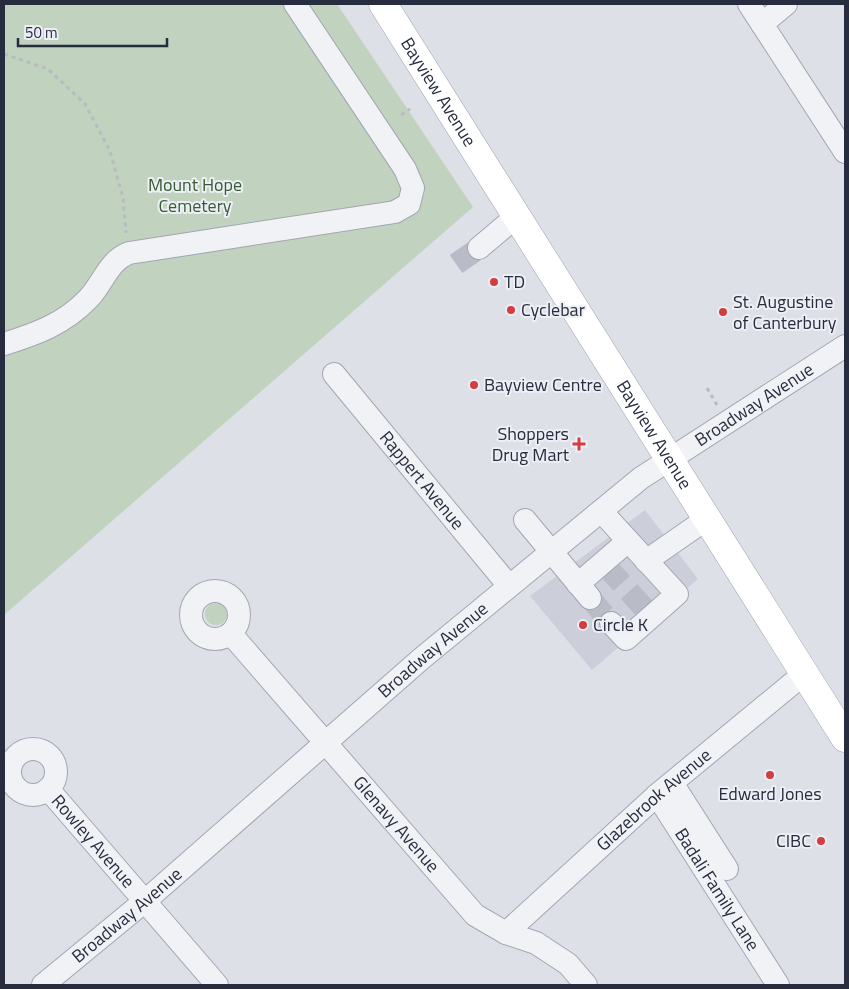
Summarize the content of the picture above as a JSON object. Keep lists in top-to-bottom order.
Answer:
{
  "streets": {
    "main road": ["Bayview Avenue"],
    "street": [
      "Broadway Avenue",
      "Rappert Avenue",
      "Glazebrook Avenue",
      "Glenavy Avenue",
      "Rowley Avenue",
      "Badali Family Lane"
    ]
  },
  "crossings": [
    ["Bayview Avenue", "Broadway Avenue"],
    ["Bayview Avenue", "Glazebrook Avenue"],
    ["Broadway Avenue", "Rappert Avenue"],
    ["Broadway Avenue", "Glenavy Avenue"],
    ["Broadway Avenue", "Rowley Avenue"],
    ["Glazebrook Avenue", "Glenavy Avenue"],
    ["Glazebrook Avenue", "Badali Family Lane"]
  ],
  "parks": ["Mount Hope Cemetery"],
  "places": {
    "other": [
      "TD",
      "Cyclebar",
      "St. Augustine of Canterbury",
      "Bayview Centre",
      "Circle K",
      "Edward Jones",
      "CIBC"
    ],
    "health": ["Shoppers Drug Mart"]
  },
  "scale_bar": "50 m"
}
